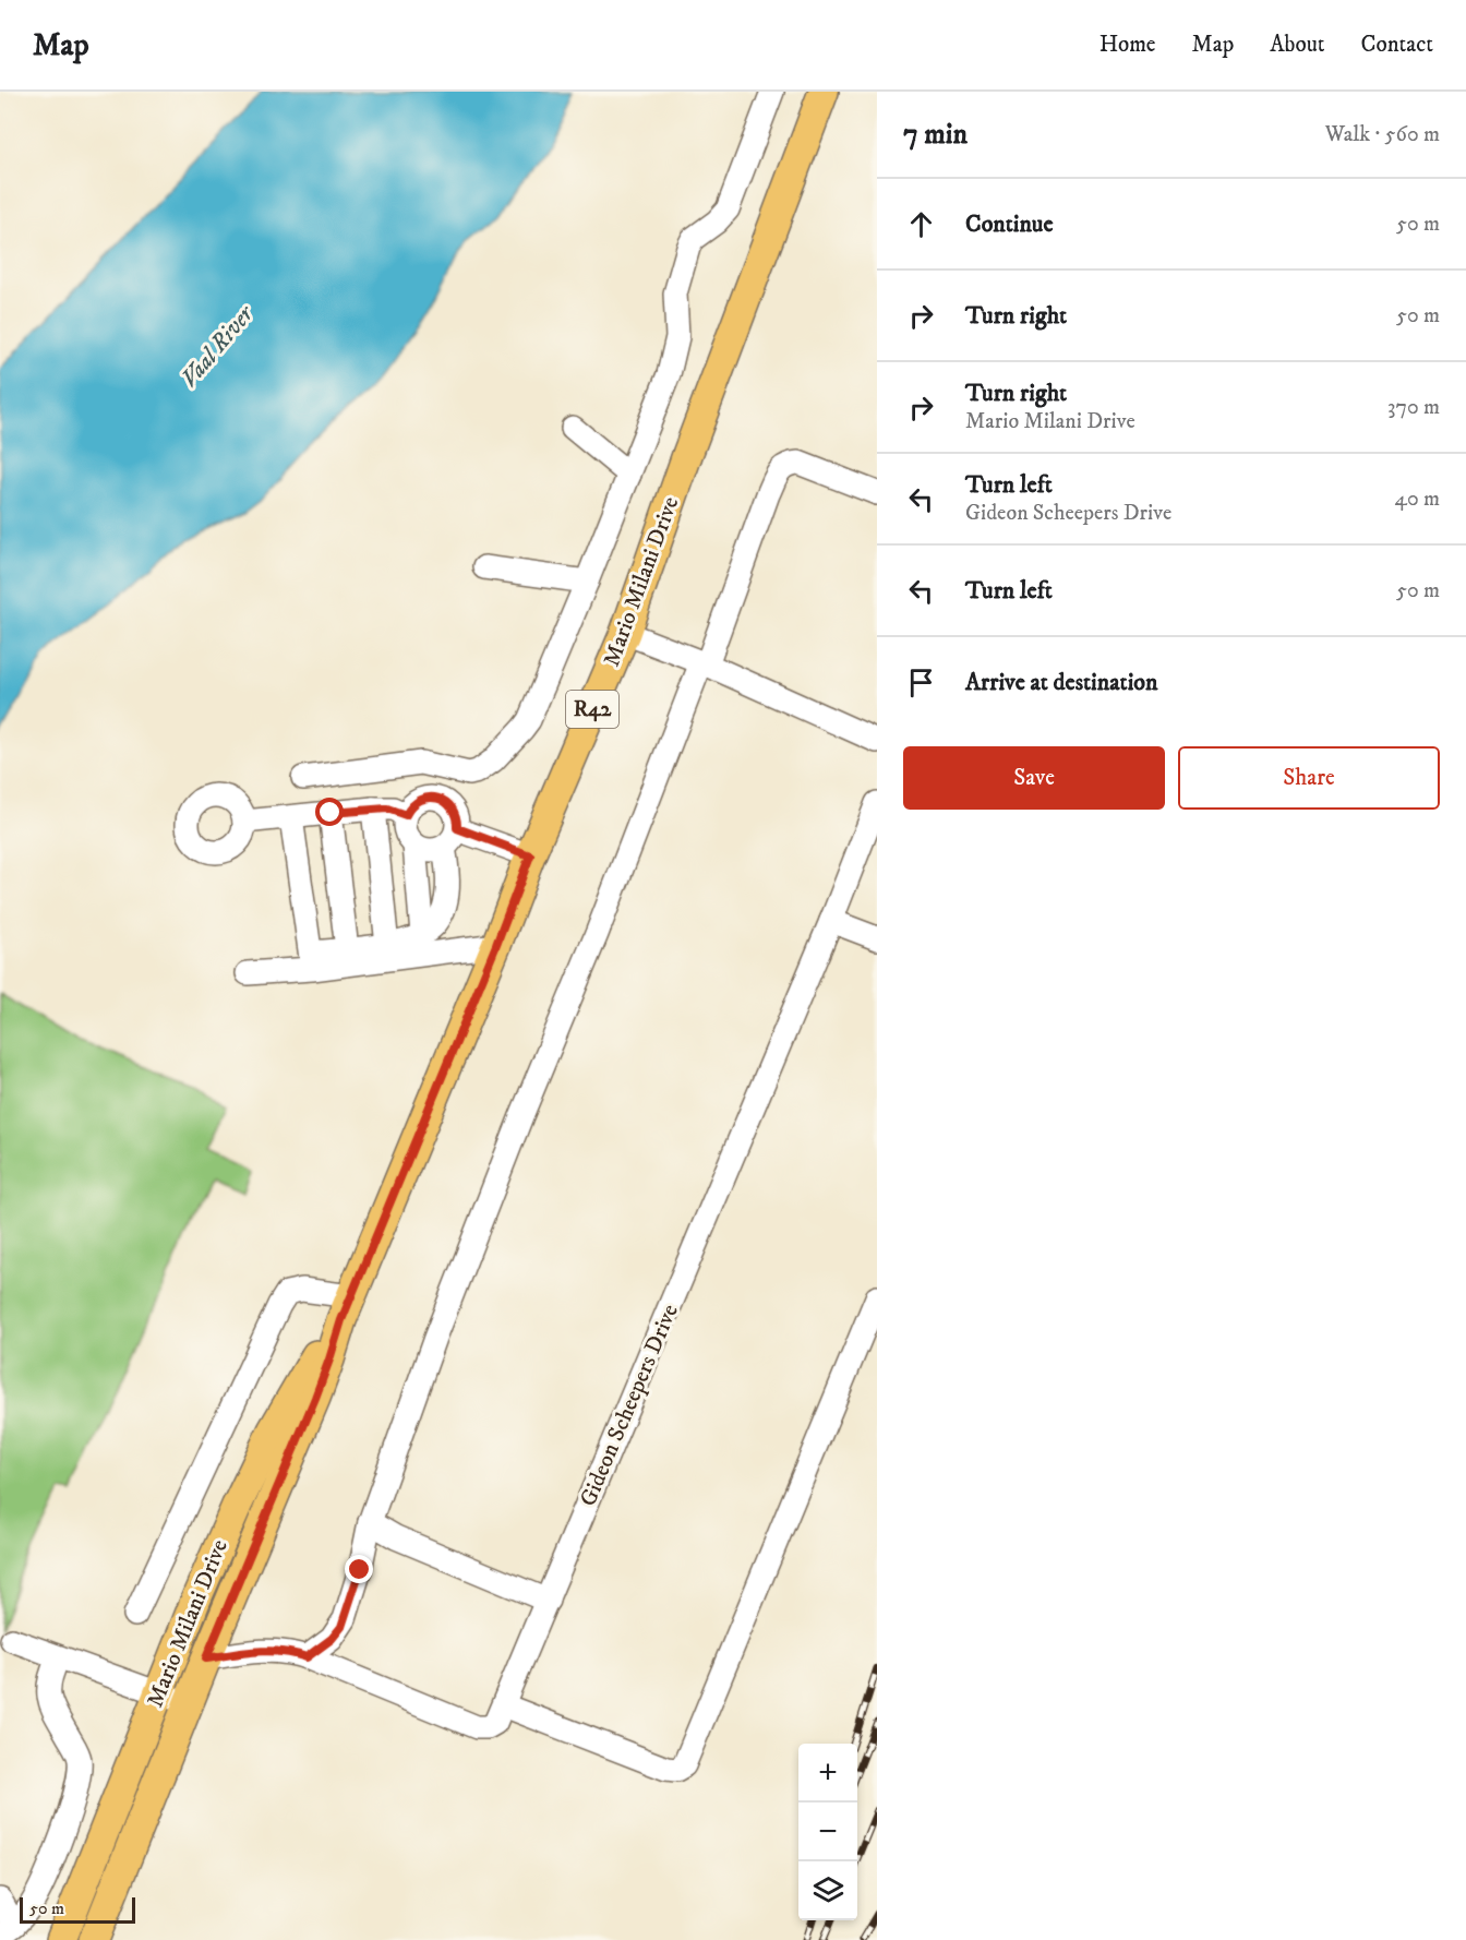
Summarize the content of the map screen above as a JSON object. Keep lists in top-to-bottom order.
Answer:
{
  "streets": {
    "main road": ["Mario Milani Drive", "R42"],
    "street": ["Gideon Scheepers Drive"]
  },
  "crossings": [
    ["Mario Milani Drive", "Gideon Scheepers Drive"]
  ],
  "water": ["Vaal River"],
  "scale_bar": "50 m",
  "page": {
    "header": "Map",
    "nav": [
      "Home",
      "Map",
      "About",
      "Contact"
    ],
    "heading": ["7 min", "Walk · 560 m"],
    "list": [
      ["Continue", "50 m"],
      ["Turn right", "50 m"],
      ["Turn right", "Mario Milani Drive", "370 m"],
      ["Turn left", "Gideon Scheepers Drive", "40 m"],
      ["Turn left", "50 m"],
      "Arrive at destination"
    ],
    "buttons": ["Save", "Share"],
    "map_buttons": ["+", "−"],
    "scale": "50 m"
  }
}
